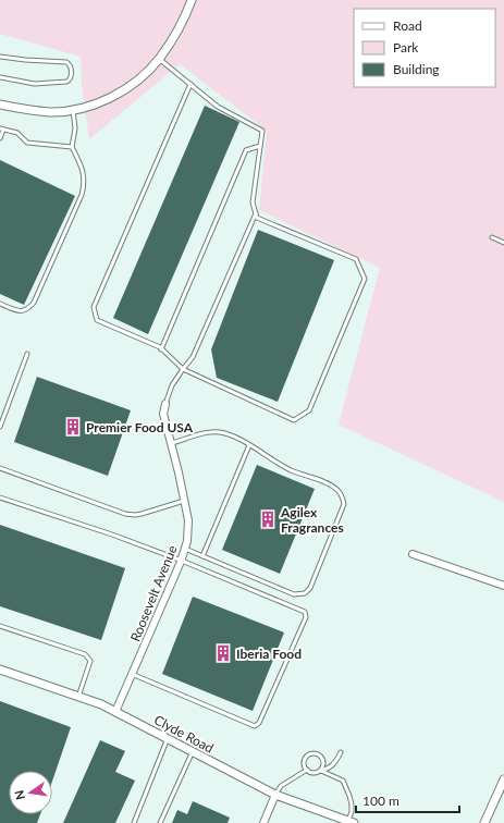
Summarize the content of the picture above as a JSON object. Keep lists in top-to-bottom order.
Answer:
{
  "streets": {
    "street": ["Roosevelt Avenue", "Clyde Road"]
  },
  "crossings": [
    ["Roosevelt Avenue", "Clyde Road"]
  ],
  "places": {
    "building": ["Premier Food USA", "Agilex Fragrances", "Iberia Food"]
  },
  "legend": ["Road", "Park", "Building"],
  "scale_bar": "100 m",
  "north": "left"
}
